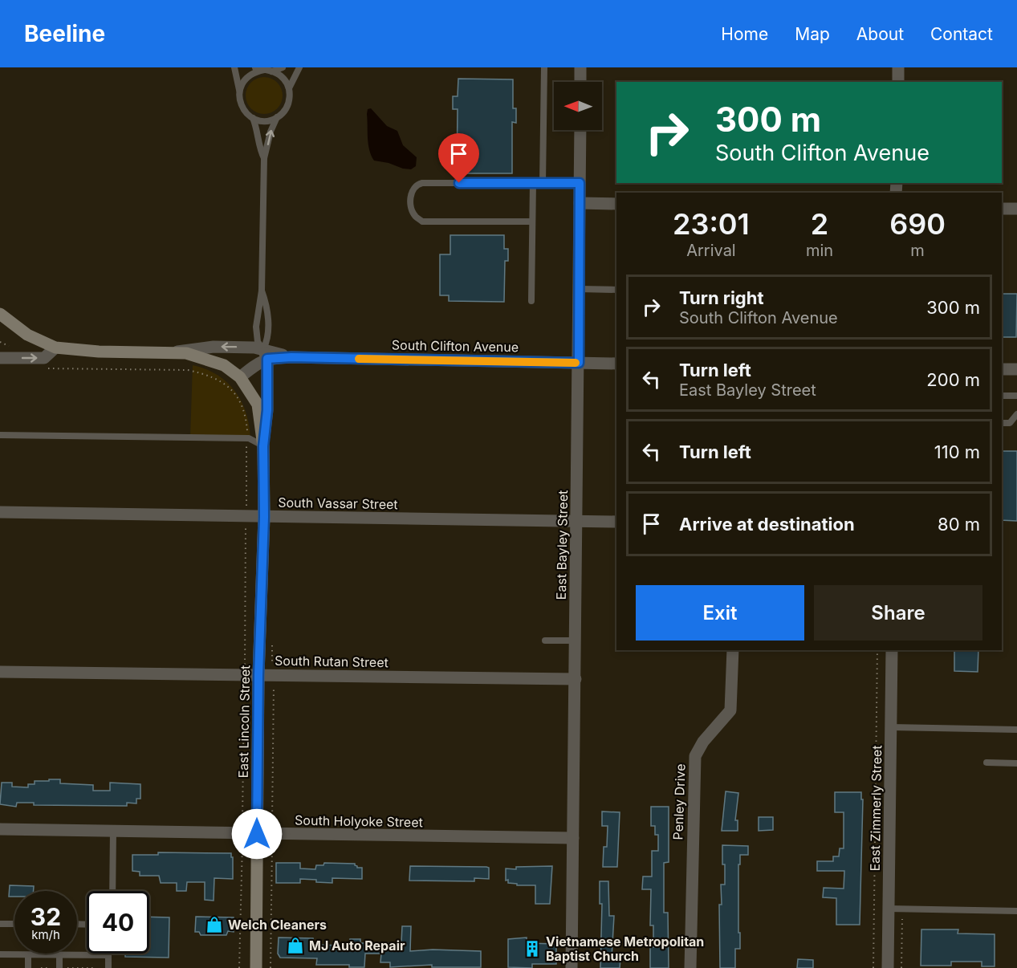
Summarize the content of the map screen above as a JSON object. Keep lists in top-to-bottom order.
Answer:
{
  "streets": {
    "street": [
      "South Clifton Avenue",
      "South Vassar Street",
      "East Bayley Street",
      "South Rutan Street",
      "East Lincoln Street",
      "Penley Drive",
      "East Zimmerly Street",
      "South Holyoke Street"
    ]
  },
  "crossings": [
    ["South Clifton Avenue", "East Bayley Street"],
    ["South Clifton Avenue", "East Lincoln Street"],
    ["South Vassar Street", "East Bayley Street"],
    ["South Vassar Street", "East Lincoln Street"],
    ["East Bayley Street", "South Rutan Street"],
    ["East Bayley Street", "South Holyoke Street"],
    ["South Rutan Street", "East Lincoln Street"],
    ["East Lincoln Street", "South Holyoke Street"]
  ],
  "places": {
    "shop": ["Welch Cleaners", "MJ Auto Repair"],
    "building": ["Vietnamese Metropolitan Baptist Church"]
  },
  "north": "left",
  "page": {
    "header": "Beeline",
    "nav": [
      "Home",
      "Map",
      "About",
      "Contact"
    ],
    "turn": ["300 m", "South Clifton Avenue"],
    "eta": [
      "23:01",
      "Arrival",
      "2",
      "min",
      "690",
      "m"
    ],
    "list": [
      {
        "name": "Turn right",
        "note": "South Clifton Avenue",
        "value": "300 m"
      },
      {
        "name": "Turn left",
        "note": "East Bayley Street",
        "value": "200 m"
      },
      {
        "name": "Turn left",
        "value": "110 m"
      },
      {
        "name": "Arrive at destination",
        "value": "80 m"
      }
    ],
    "buttons": ["Exit", "Share"],
    "speed": "32 km/h",
    "limit": "40"
  }
}
